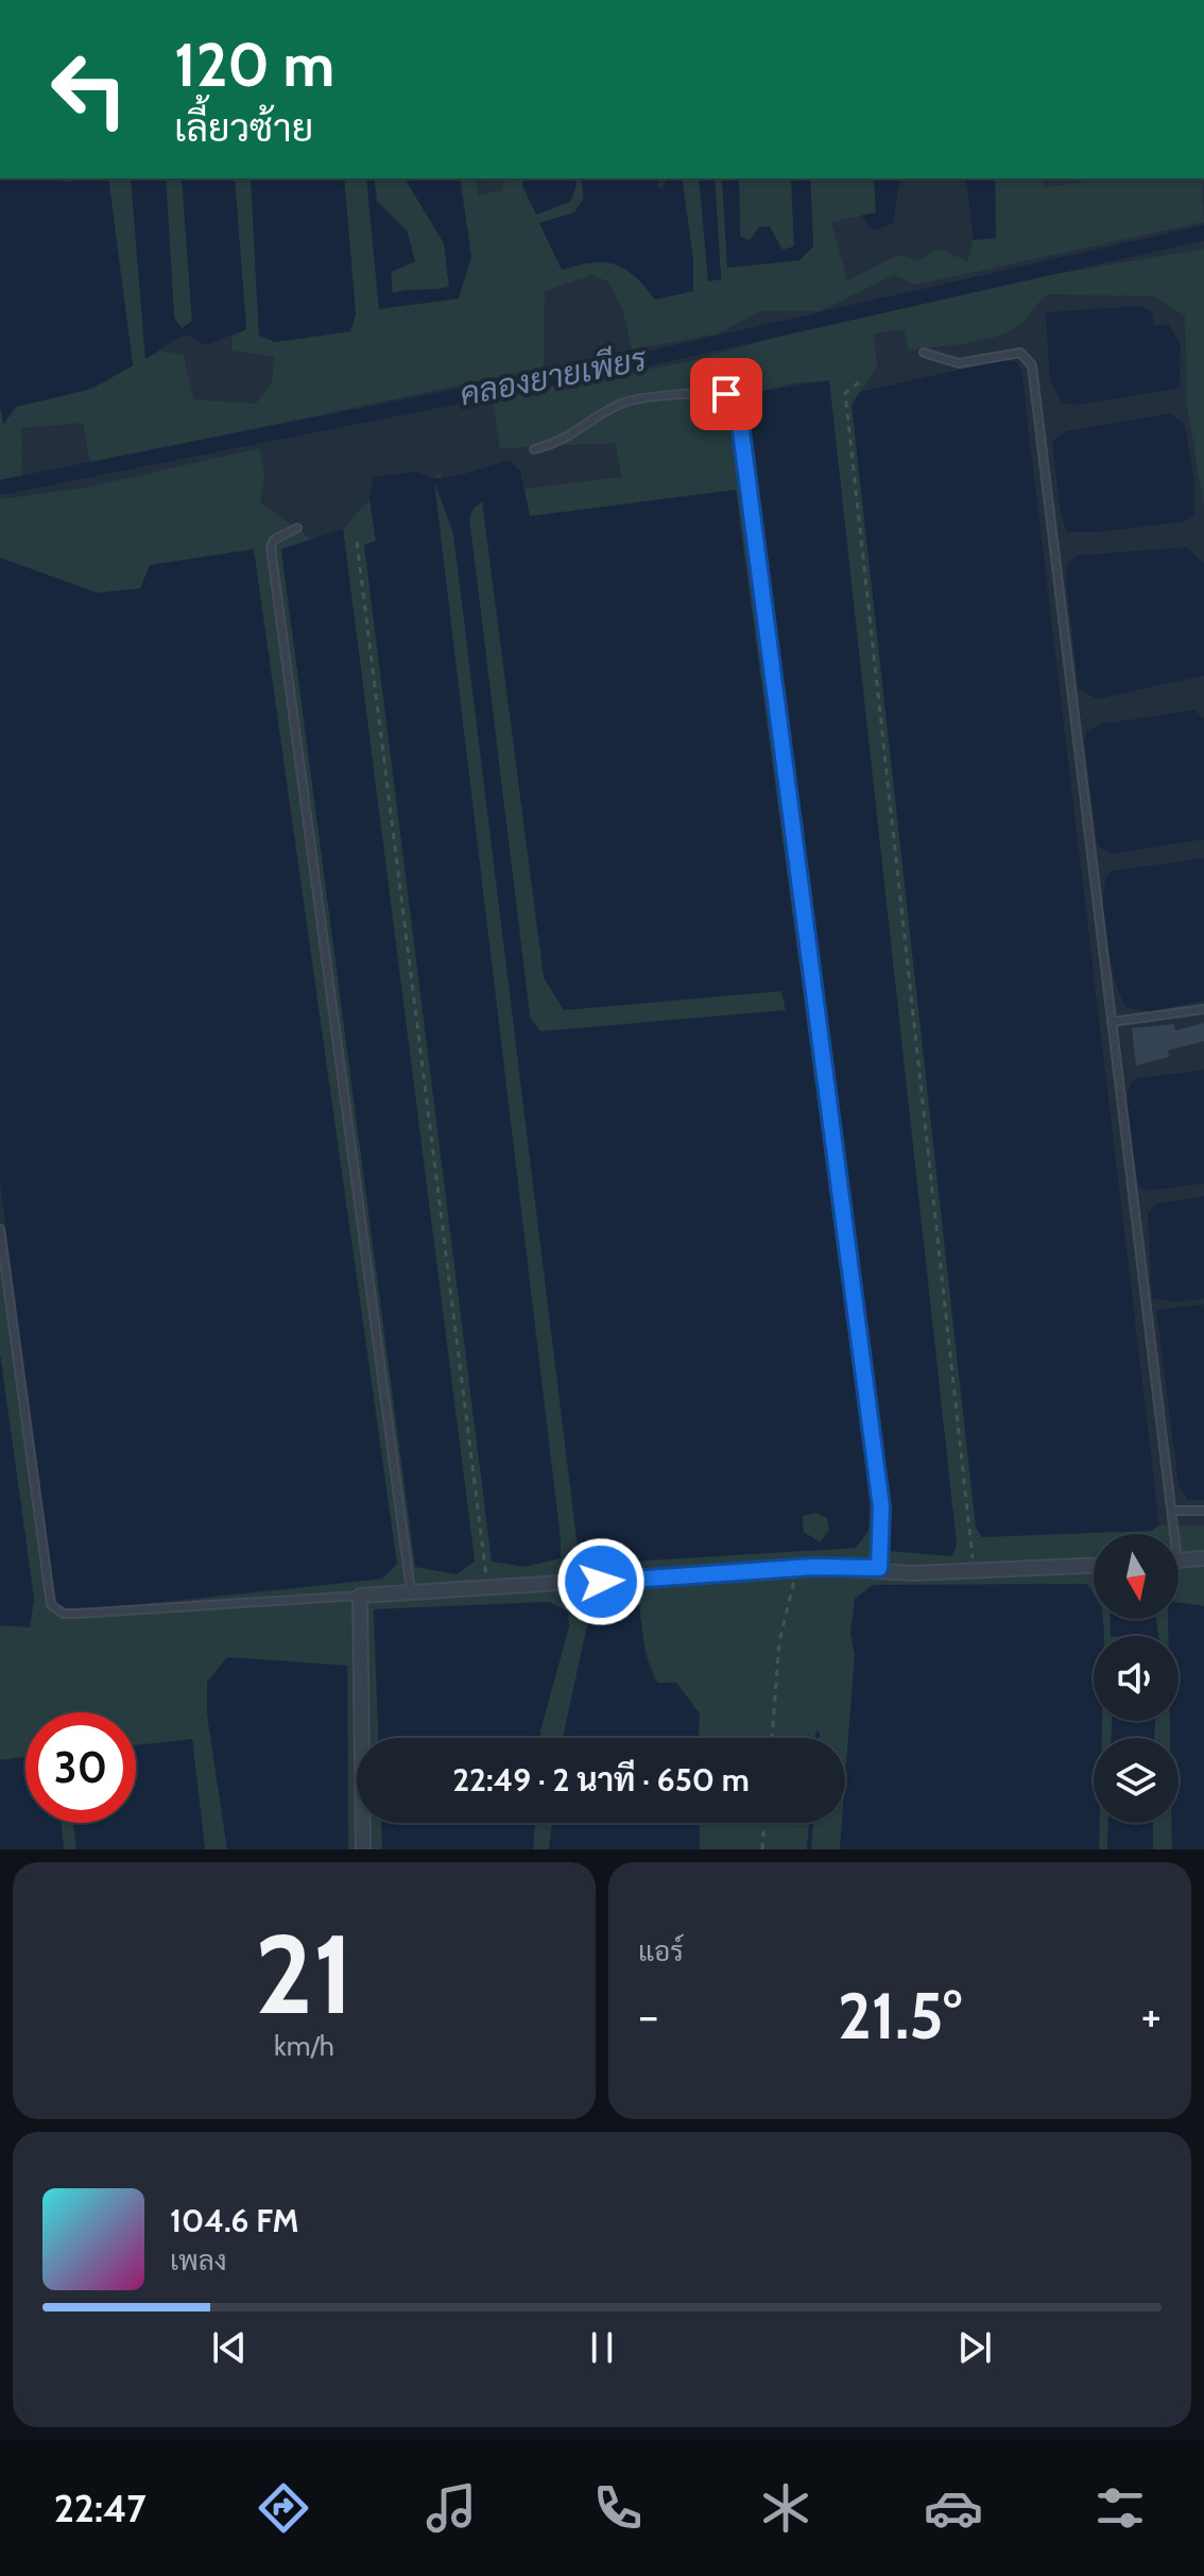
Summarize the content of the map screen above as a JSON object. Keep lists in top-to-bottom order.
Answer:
{
  "water": ["คลองยายเพียร"],
  "north": "bottom",
  "page": {
    "turn": ["120 m", "เลี้ยวซ้าย"],
    "limit": "30",
    "trip": "22:49 · 2 นาที · 650 m",
    "tile": [
      ["21", "km/h"],
      "แอร์"
    ],
    "heat": ["−", "21.5°", "+"],
    "song": ["104.6 FM", "เพลง"],
    "tabs": "22:47"
  }
}
